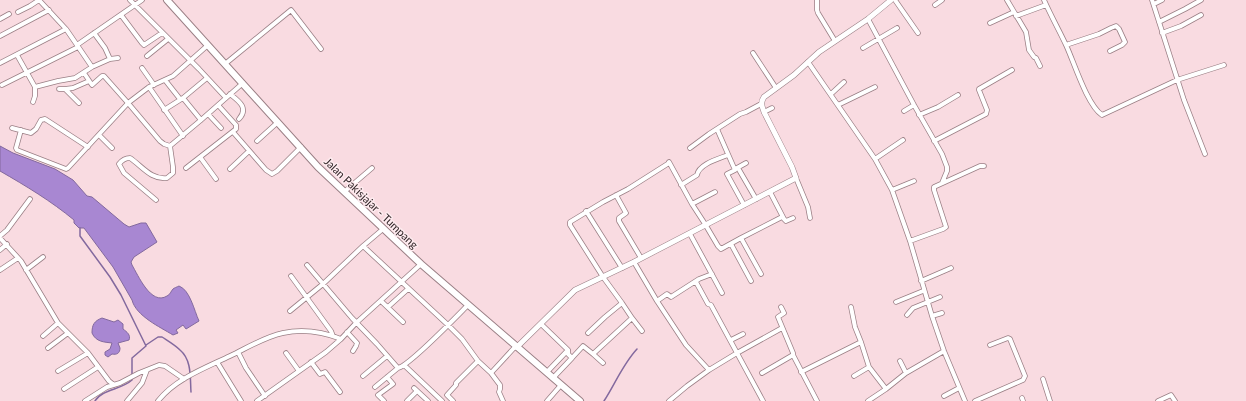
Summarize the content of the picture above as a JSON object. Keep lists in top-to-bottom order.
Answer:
{
  "streets": {
    "main road": ["Jalan Pakisjajar - Tumpang"]
  }
}
